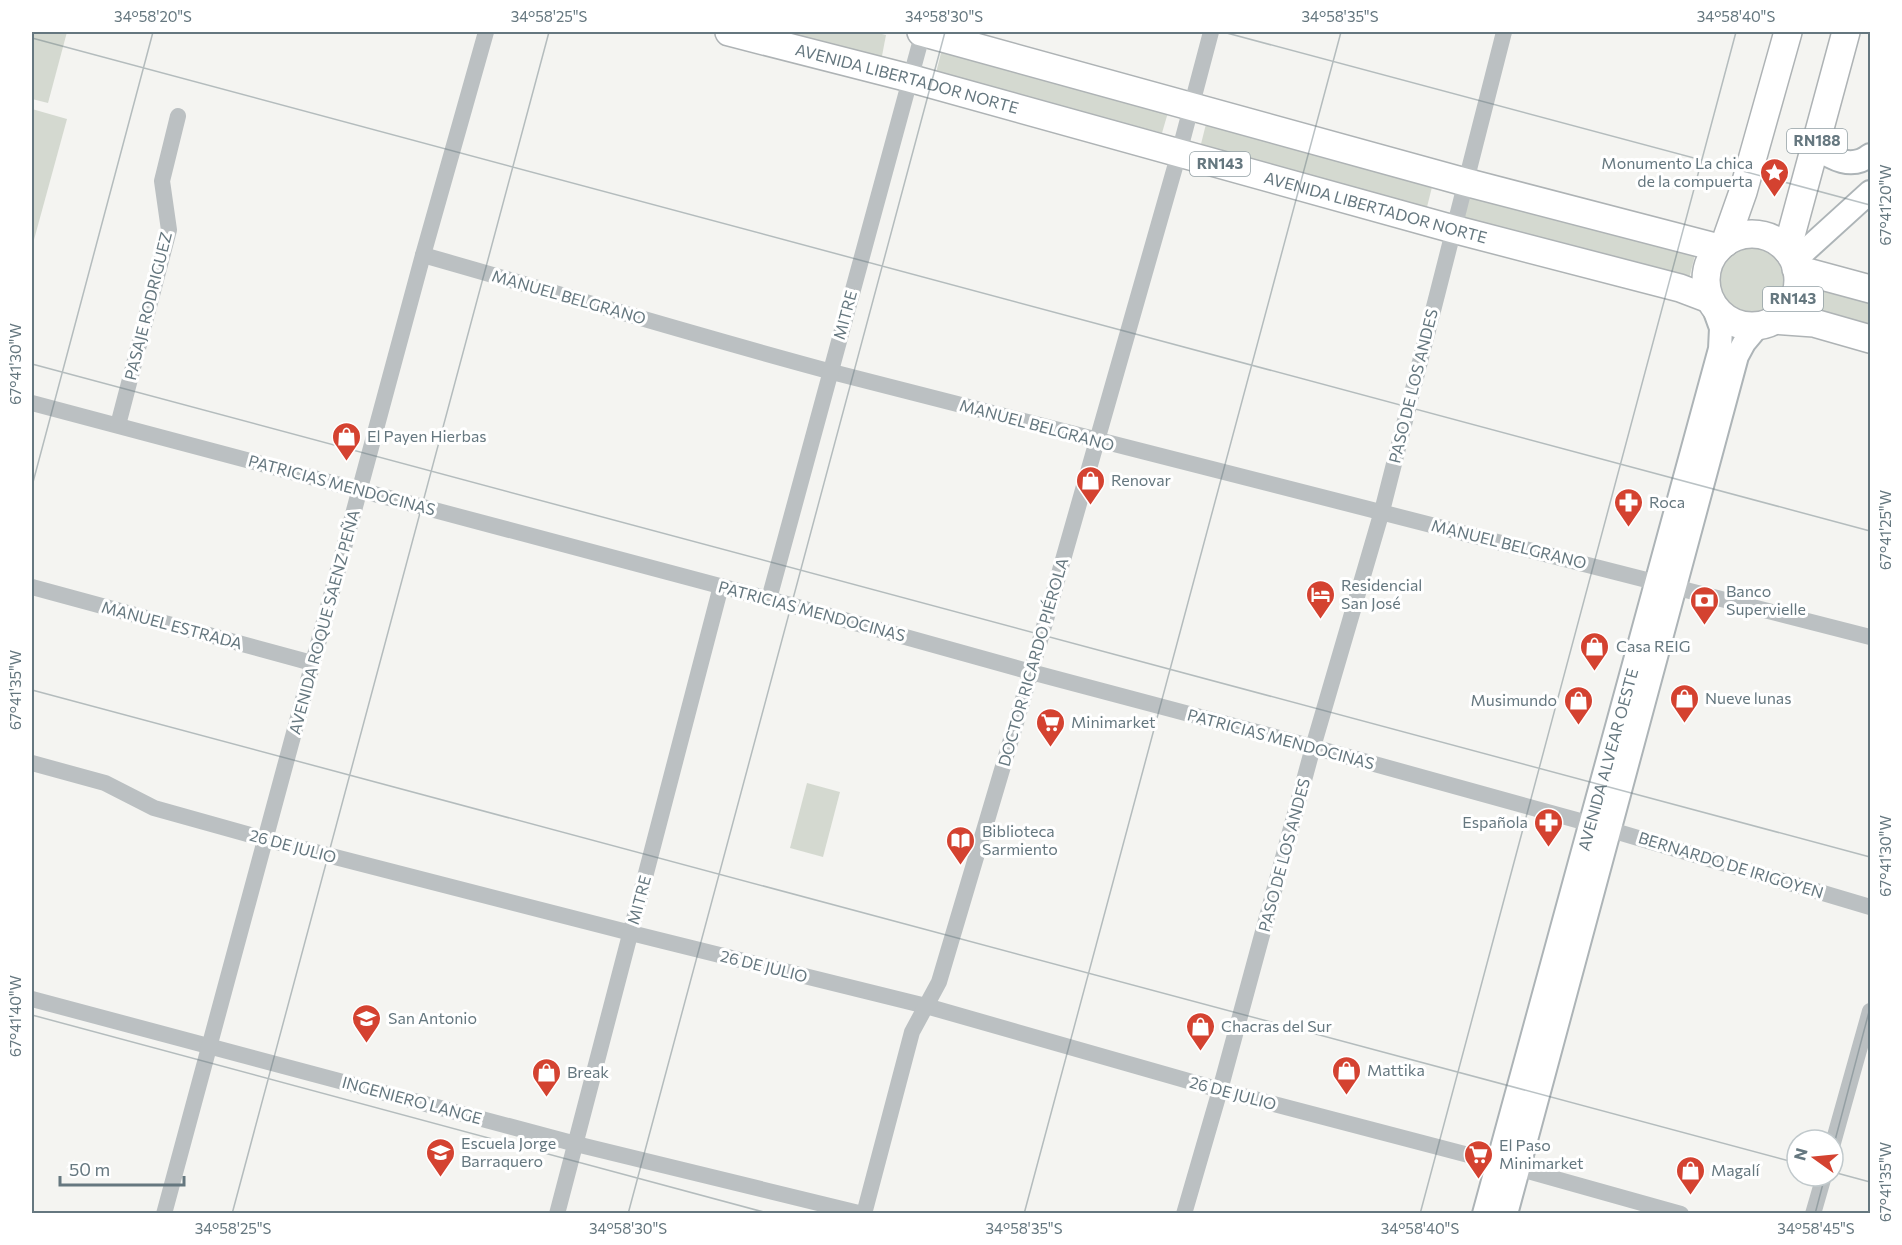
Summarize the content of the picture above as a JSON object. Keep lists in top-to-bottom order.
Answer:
{
  "streets": {
    "highway": ["AVENIDA LIBERTADOR NORTE", "RN188", "RN143"],
    "main road": ["AVENIDA ALVEAR OESTE"],
    "street": [
      "MANUEL BELGRANO",
      "PASAJE RODRIGUEZ",
      "MITRE",
      "PASO DE LOS ANDES",
      "PATRICIAS MENDOCINAS",
      "AVENIDA ROQUE SAENZ PEÑA",
      "MANUEL ESTRADA",
      "DOCTOR RICARDO PIÉROLA",
      "26 DE JULIO",
      "BERNARDO DE IRIGOYEN",
      "INGENIERO LANGE"
    ]
  },
  "crossings": [
    ["AVENIDA LIBERTADOR NORTE", "RN188"],
    ["AVENIDA LIBERTADOR NORTE", "RN143"],
    ["AVENIDA LIBERTADOR NORTE", "MITRE"],
    ["AVENIDA LIBERTADOR NORTE", "PASO DE LOS ANDES"],
    ["AVENIDA LIBERTADOR NORTE", "DOCTOR RICARDO PIÉROLA"],
    ["AVENIDA LIBERTADOR NORTE", "AVENIDA ALVEAR OESTE"],
    ["RN188", "RN143"],
    ["RN188", "AVENIDA ALVEAR OESTE"],
    ["RN143", "AVENIDA ALVEAR OESTE"],
    ["MANUEL BELGRANO", "MITRE"],
    ["MANUEL BELGRANO", "PASO DE LOS ANDES"],
    ["MANUEL BELGRANO", "AVENIDA ROQUE SAENZ PEÑA"],
    ["MANUEL BELGRANO", "DOCTOR RICARDO PIÉROLA"],
    ["MANUEL BELGRANO", "AVENIDA ALVEAR OESTE"],
    ["PASAJE RODRIGUEZ", "PATRICIAS MENDOCINAS"],
    ["MITRE", "PATRICIAS MENDOCINAS"],
    ["MITRE", "26 DE JULIO"],
    ["MITRE", "INGENIERO LANGE"],
    ["PASO DE LOS ANDES", "PATRICIAS MENDOCINAS"],
    ["PASO DE LOS ANDES", "26 DE JULIO"],
    ["PATRICIAS MENDOCINAS", "AVENIDA ROQUE SAENZ PEÑA"],
    ["PATRICIAS MENDOCINAS", "DOCTOR RICARDO PIÉROLA"],
    ["PATRICIAS MENDOCINAS", "AVENIDA ALVEAR OESTE"],
    ["PATRICIAS MENDOCINAS", "BERNARDO DE IRIGOYEN"],
    ["AVENIDA ROQUE SAENZ PEÑA", "MANUEL ESTRADA"],
    ["AVENIDA ROQUE SAENZ PEÑA", "26 DE JULIO"],
    ["AVENIDA ROQUE SAENZ PEÑA", "INGENIERO LANGE"],
    ["DOCTOR RICARDO PIÉROLA", "26 DE JULIO"],
    ["DOCTOR RICARDO PIÉROLA", "INGENIERO LANGE"],
    ["AVENIDA ALVEAR OESTE", "26 DE JULIO"],
    ["AVENIDA ALVEAR OESTE", "BERNARDO DE IRIGOYEN"]
  ],
  "places": {
    "place": ["Monumento La chica de la compuerta"],
    "shop": [
      "El Payen Hierbas",
      "Renovar",
      "Casa REIG",
      "Nueve lunas",
      "Musimundo",
      "Chacras del Sur",
      "Mattika",
      "Break",
      "Magalí"
    ],
    "pharmacy": ["Roca", "Española"],
    "hotel": ["Residencial San José"],
    "bank": ["Banco Supervielle"],
    "supermarket": ["Minimarket", "El Paso Minimarket"],
    "library": ["Biblioteca Sarmiento"],
    "school or university": ["San Antonio", "Escuela Jorge Barraquero"]
  },
  "scale_bar": "50 m",
  "north": "left",
  "coordinates": [
    "34°58'20\"S",
    "34°58'25\"S",
    "34°58'30\"S",
    "34°58'35\"S",
    "34°58'40\"S",
    "67°41'20\"W",
    "67°41'30\"W",
    "67°41'25\"W",
    "67°41'35\"W",
    "67°41'40\"W",
    "34°58'45\"S"
  ]
}
